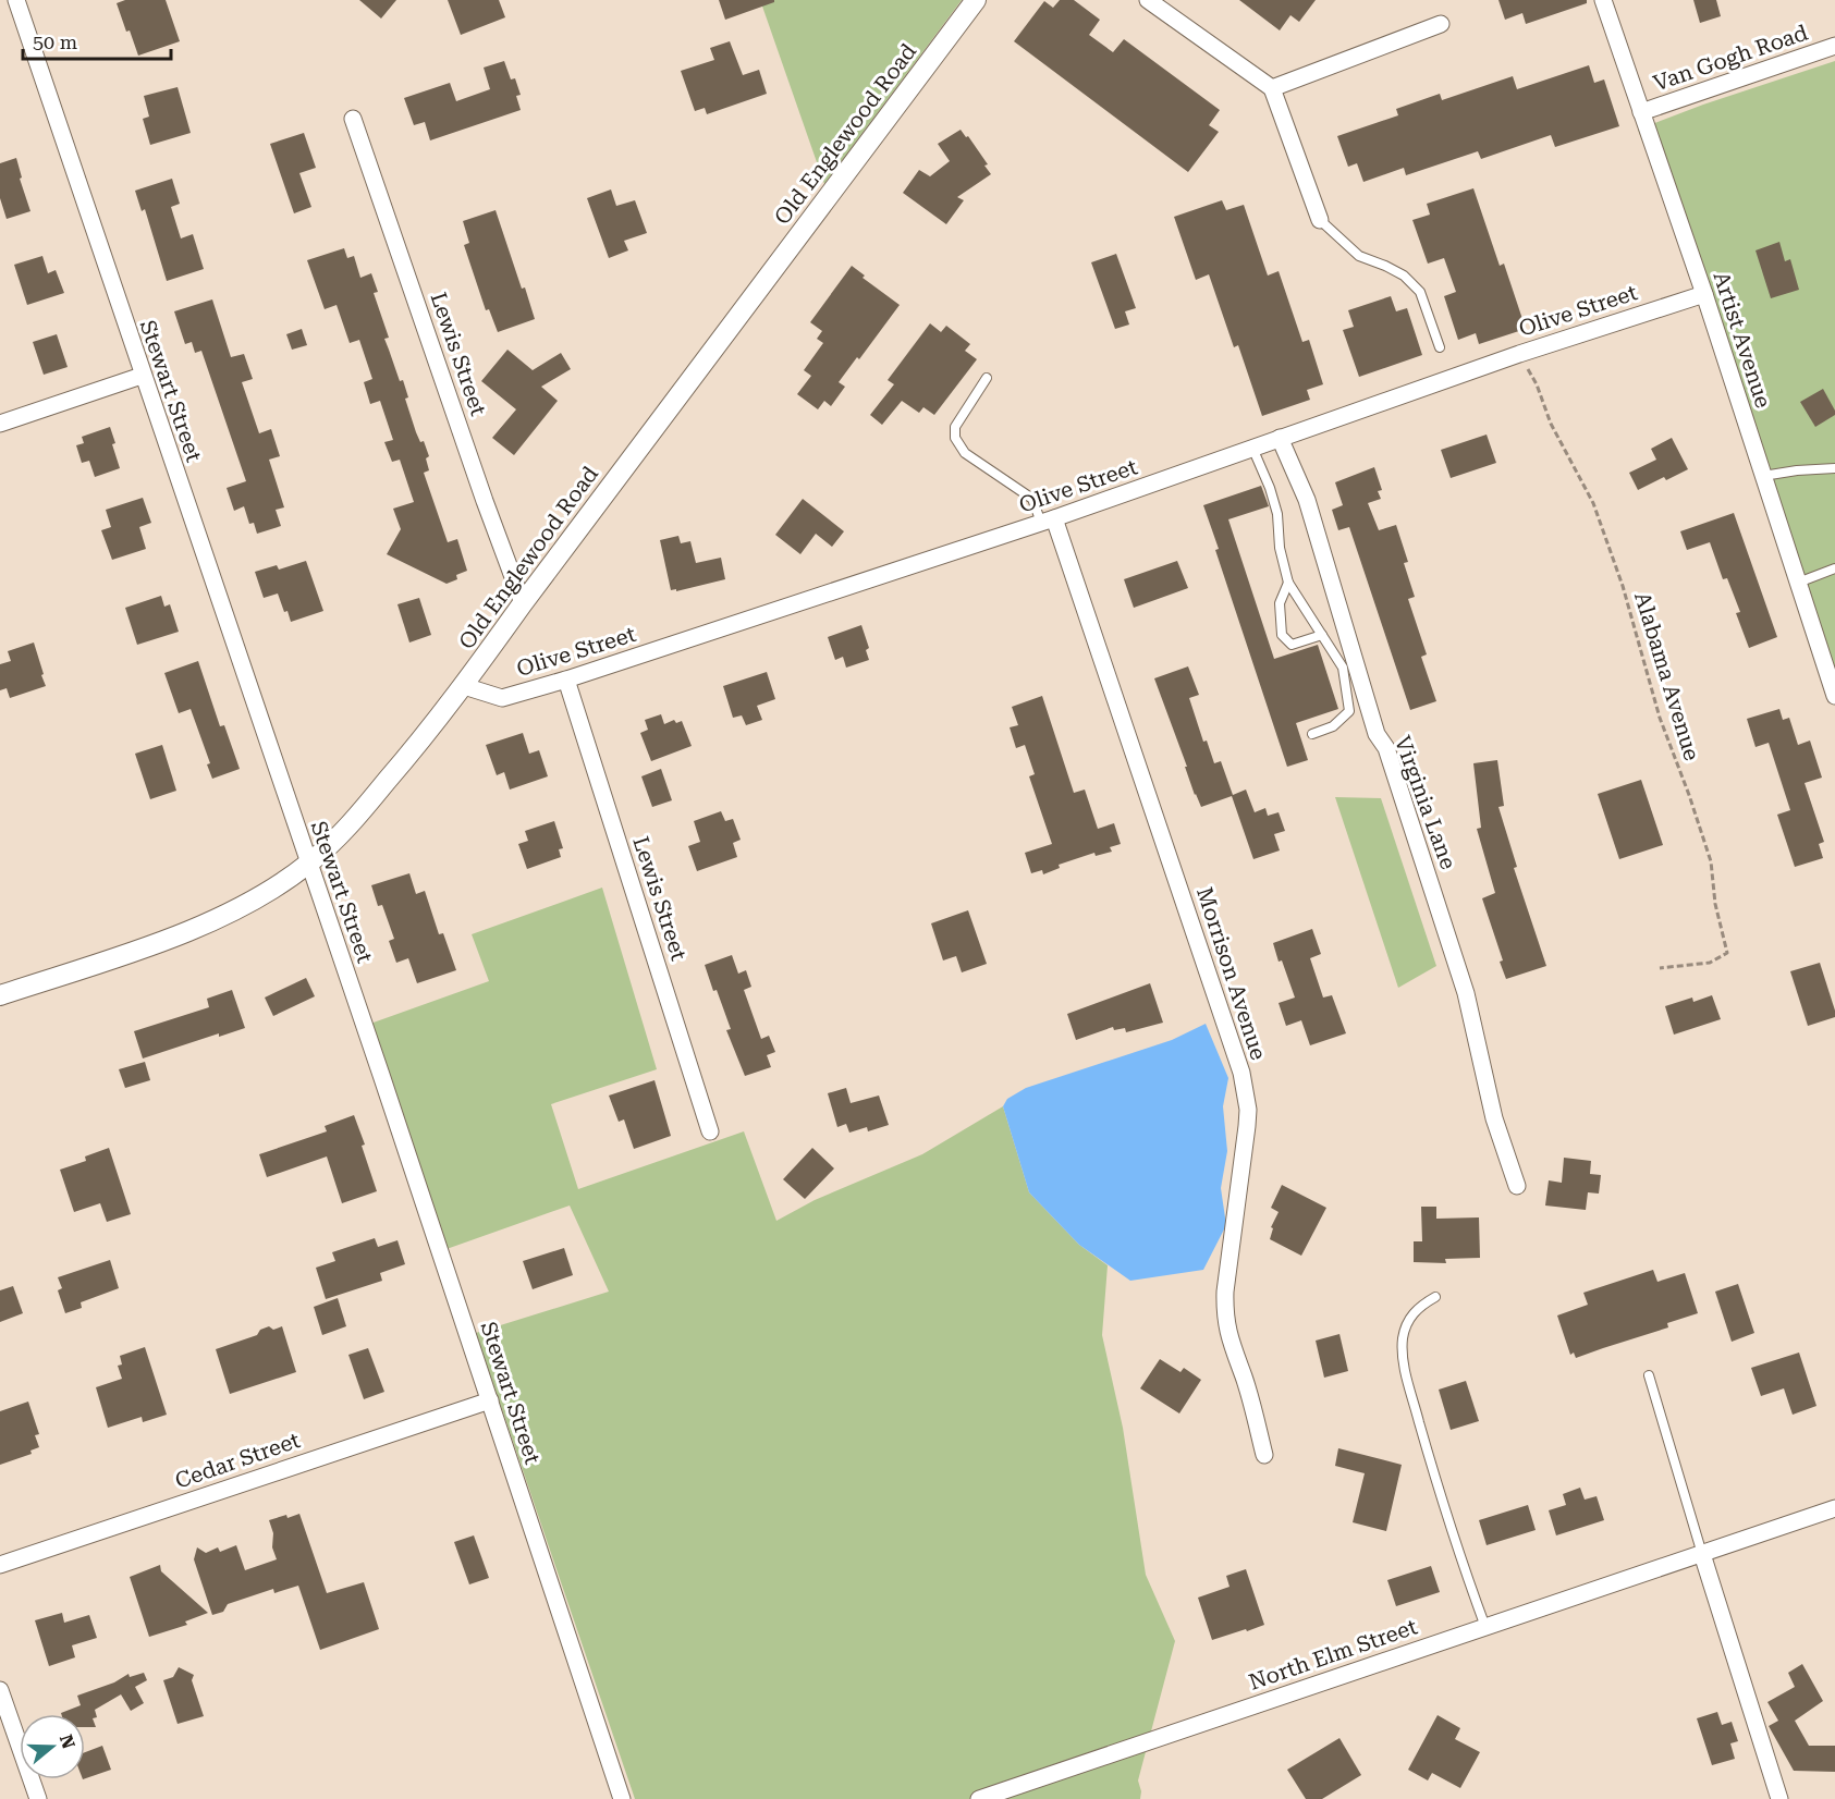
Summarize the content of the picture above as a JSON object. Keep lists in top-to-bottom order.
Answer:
{
  "streets": {
    "street": [
      "Van Gogh Road",
      "Old Englewood Road",
      "Olive Street",
      "Artist Avenue",
      "Lewis Street",
      "Stewart Street",
      "Virginia Lane",
      "Morrison Avenue",
      "Cedar Street",
      "North Elm Street"
    ],
    "path": ["Alabama Avenue"]
  },
  "crossings": [
    ["Van Gogh Road", "Artist Avenue"],
    ["Old Englewood Road", "Olive Street"],
    ["Old Englewood Road", "Lewis Street"],
    ["Old Englewood Road", "Stewart Street"],
    ["Olive Street", "Artist Avenue"],
    ["Olive Street", "Lewis Street"],
    ["Olive Street", "Alabama Avenue"],
    ["Olive Street", "Virginia Lane"],
    ["Olive Street", "Morrison Avenue"],
    ["Stewart Street", "Cedar Street"]
  ],
  "scale_bar": "50 m",
  "north": "right"
}
